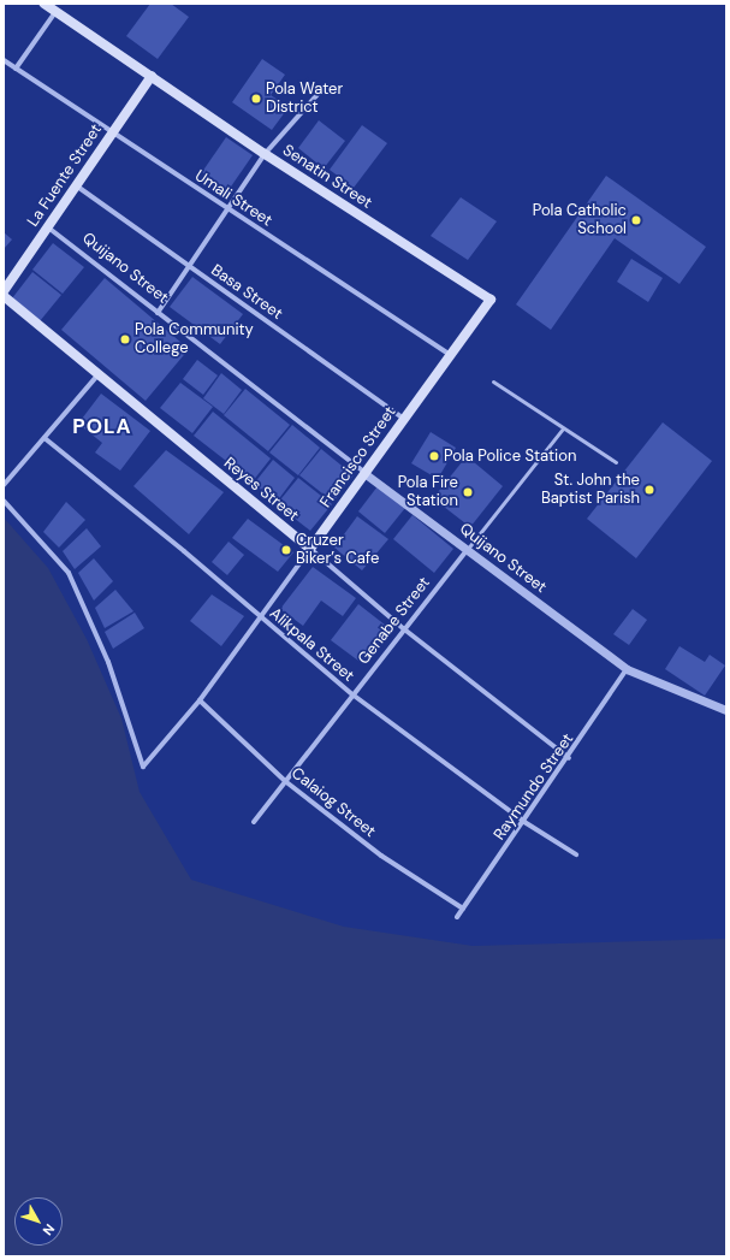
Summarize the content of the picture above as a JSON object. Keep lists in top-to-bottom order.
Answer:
{
  "streets": {
    "main road": [
      "La Fuente Street",
      "Senatin Street",
      "Francisco Street",
      "Reyes Street"
    ],
    "street": [
      "Umali Street",
      "Quijano Street",
      "Basa Street",
      "Genabe Street",
      "Alikpala Street",
      "Raymundo Street",
      "Calaiog Street"
    ]
  },
  "crossings": [
    ["La Fuente Street", "Senatin Street"],
    ["La Fuente Street", "Umali Street"],
    ["La Fuente Street", "Quijano Street"],
    ["La Fuente Street", "Basa Street"],
    ["Senatin Street", "Francisco Street"],
    ["Umali Street", "Francisco Street"],
    ["Quijano Street", "Francisco Street"],
    ["Quijano Street", "Genabe Street"],
    ["Quijano Street", "Raymundo Street"],
    ["Basa Street", "Francisco Street"],
    ["Francisco Street", "Reyes Street"],
    ["Francisco Street", "Alikpala Street"],
    ["Francisco Street", "Calaiog Street"],
    ["Reyes Street", "Genabe Street"],
    ["Reyes Street", "Raymundo Street"],
    ["Genabe Street", "Alikpala Street"],
    ["Genabe Street", "Calaiog Street"],
    ["Alikpala Street", "Raymundo Street"],
    ["Raymundo Street", "Calaiog Street"]
  ],
  "districts": ["POLA"],
  "places": [
    "Pola Water District",
    "Pola Catholic School",
    "Pola Community College",
    "Pola Police Station",
    "St. John the Baptist Parish",
    "Pola Fire Station",
    "Cruzer Biker’s Cafe"
  ],
  "north": "bottom right"
}
